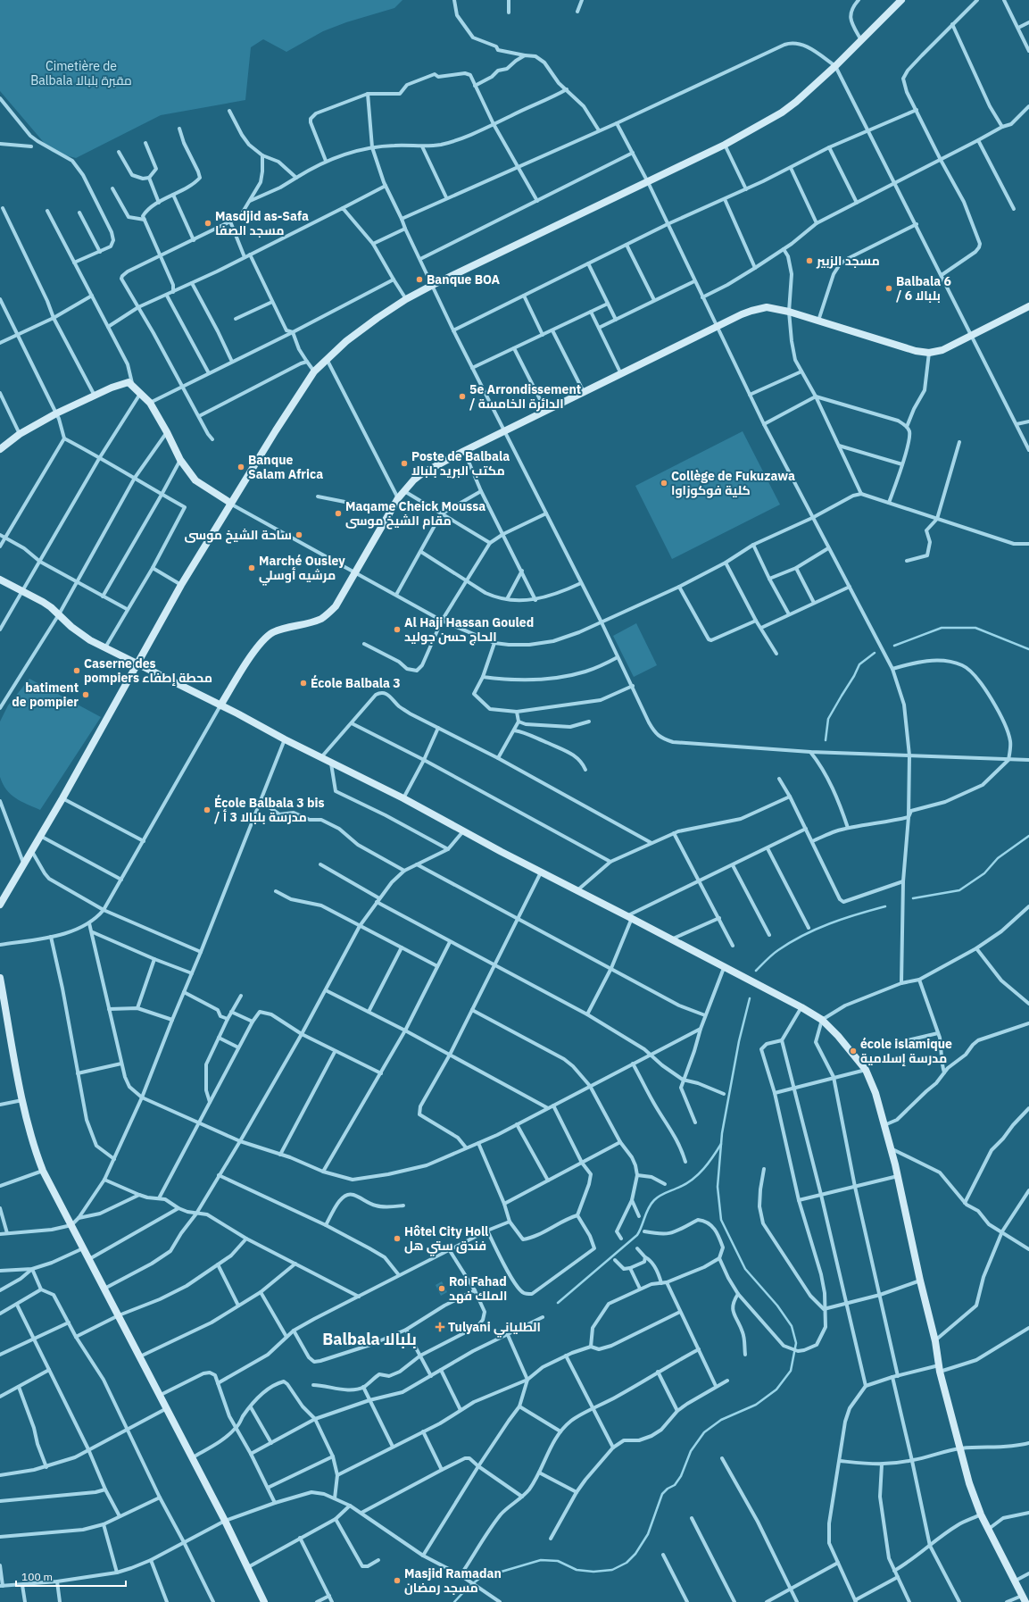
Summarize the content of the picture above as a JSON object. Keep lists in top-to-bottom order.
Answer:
{
  "districts": ["Balbala بلبالا"],
  "parks": ["Cimetière de Balbala مقبرة بلبالا"],
  "places": {
    "other": [
      "Masdjid as-Safa مسجد الصفا",
      "مسجد الزبير",
      "Banque BOA",
      "Balbala 6 / بلبالا 6",
      "5e Arrondissement / الدائرة الخامسة",
      "Poste de Balbala مكتب البريد بلبالا",
      "Banque Salam Africa",
      "Collège de Fukuzawa كلية فوكوزاوا",
      "Maqame Cheick Moussa مقام الشيخ موسى",
      "ساحة الشيخ موسى",
      "Marché Ousley مرشيه أوسلي",
      "Al Haji Hassan Gouled الحاج حسن جوليد",
      "Caserne des pompiers محطة إطفاء",
      "École Balbala 3",
      "batiment de pompier",
      "École Balbala 3 bis / مدرسة بلبالا 3 أ",
      "école islamique مدرسة إسلامية",
      "Hôtel City Holl فندق ستي هل",
      "Roi Fahad الملك فهد",
      "Masjid Ramadan مسجد رمضان"
    ],
    "health": ["Tulyani الطلياني"]
  },
  "scale_bar": "100 m"
}
